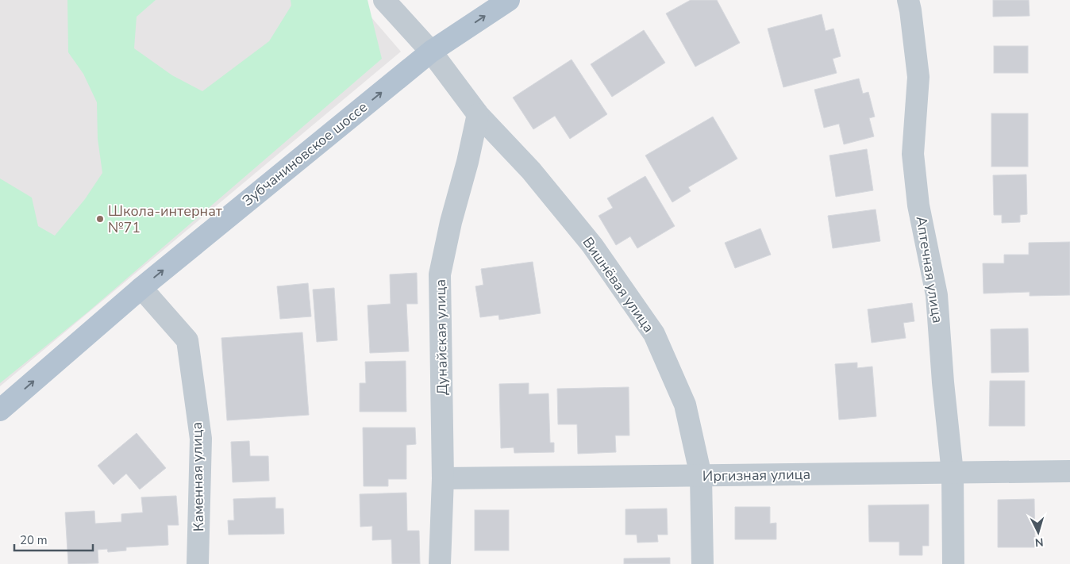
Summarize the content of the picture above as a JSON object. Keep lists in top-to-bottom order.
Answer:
{
  "streets": {
    "main road": ["Зубчаниновское шоссе"],
    "street": [
      "Аптечная улица",
      "Вишнёвая улица",
      "Дунайская улица",
      "Иргизная улица",
      "Каменная улица"
    ]
  },
  "crossings": [
    ["Зубчаниновское шоссе", "Вишнёвая улица"],
    ["Зубчаниновское шоссе", "Каменная улица"],
    ["Аптечная улица", "Иргизная улица"],
    ["Вишнёвая улица", "Дунайская улица"],
    ["Вишнёвая улица", "Иргизная улица"],
    ["Дунайская улица", "Иргизная улица"]
  ],
  "one_way": ["Зубчаниновское шоссе"],
  "places": ["Школа-интернат №71"],
  "scale_bar": "20 m",
  "north": "bottom"
}
